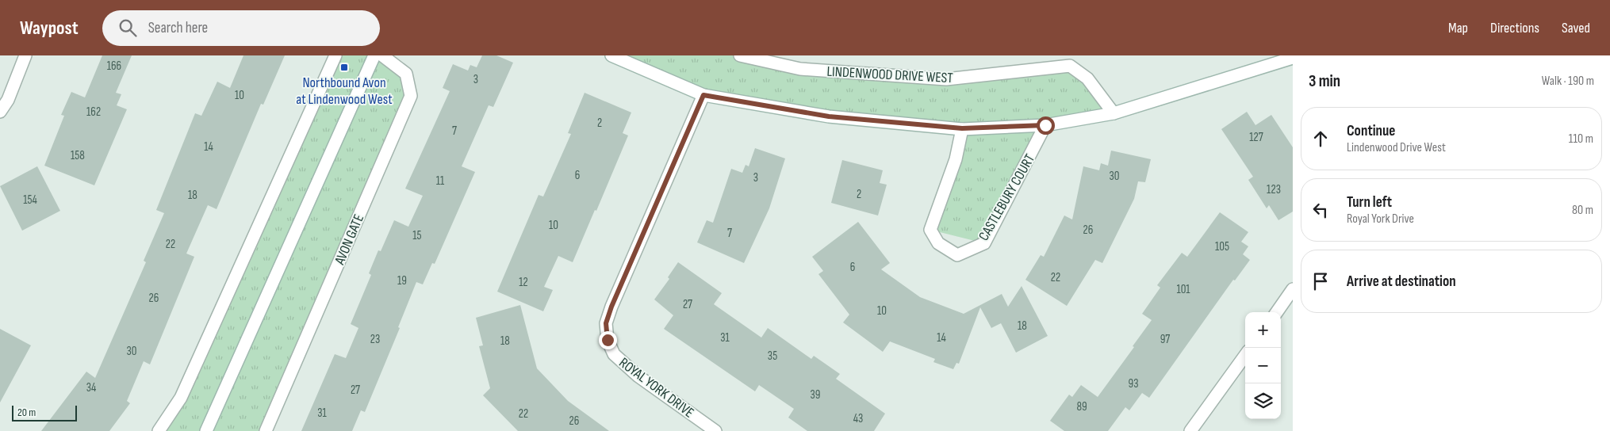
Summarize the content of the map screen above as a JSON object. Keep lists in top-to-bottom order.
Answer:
{
  "streets": {
    "street": [
      "LINDENWOOD DRIVE WEST",
      "CASTLEBURY COURT",
      "AVON GATE",
      "ROYAL YORK DRIVE"
    ]
  },
  "places": {
    "transit": ["Northbound Avon at Lindenwood West"]
  },
  "house_numbers": [
    "166",
    "3",
    "10",
    "162",
    "2",
    "7",
    "127",
    "14",
    "158",
    "6",
    "30",
    "3",
    "11",
    "123",
    "2",
    "18",
    "154",
    "10",
    "26",
    "7",
    "15",
    "22",
    "105",
    "6",
    "22",
    "19",
    "12",
    "101",
    "26",
    "27",
    "10",
    "18",
    "31",
    "14",
    "23",
    "97",
    "18",
    "30",
    "35",
    "93",
    "34",
    "27",
    "39",
    "89",
    "31",
    "22",
    "43",
    "26"
  ],
  "scale_bar": "20 m",
  "page": {
    "header": "Waypost",
    "search": "Search here",
    "nav": ["Map", "Directions", "Saved"],
    "heading": ["3 min", "Walk · 190 m"],
    "list": [
      ["Continue", "Lindenwood Drive West", "110 m"],
      ["Turn left", "Royal York Drive", "80 m"],
      "Arrive at destination"
    ],
    "map_buttons": ["+", "−"],
    "scale": "20 m"
  }
}
